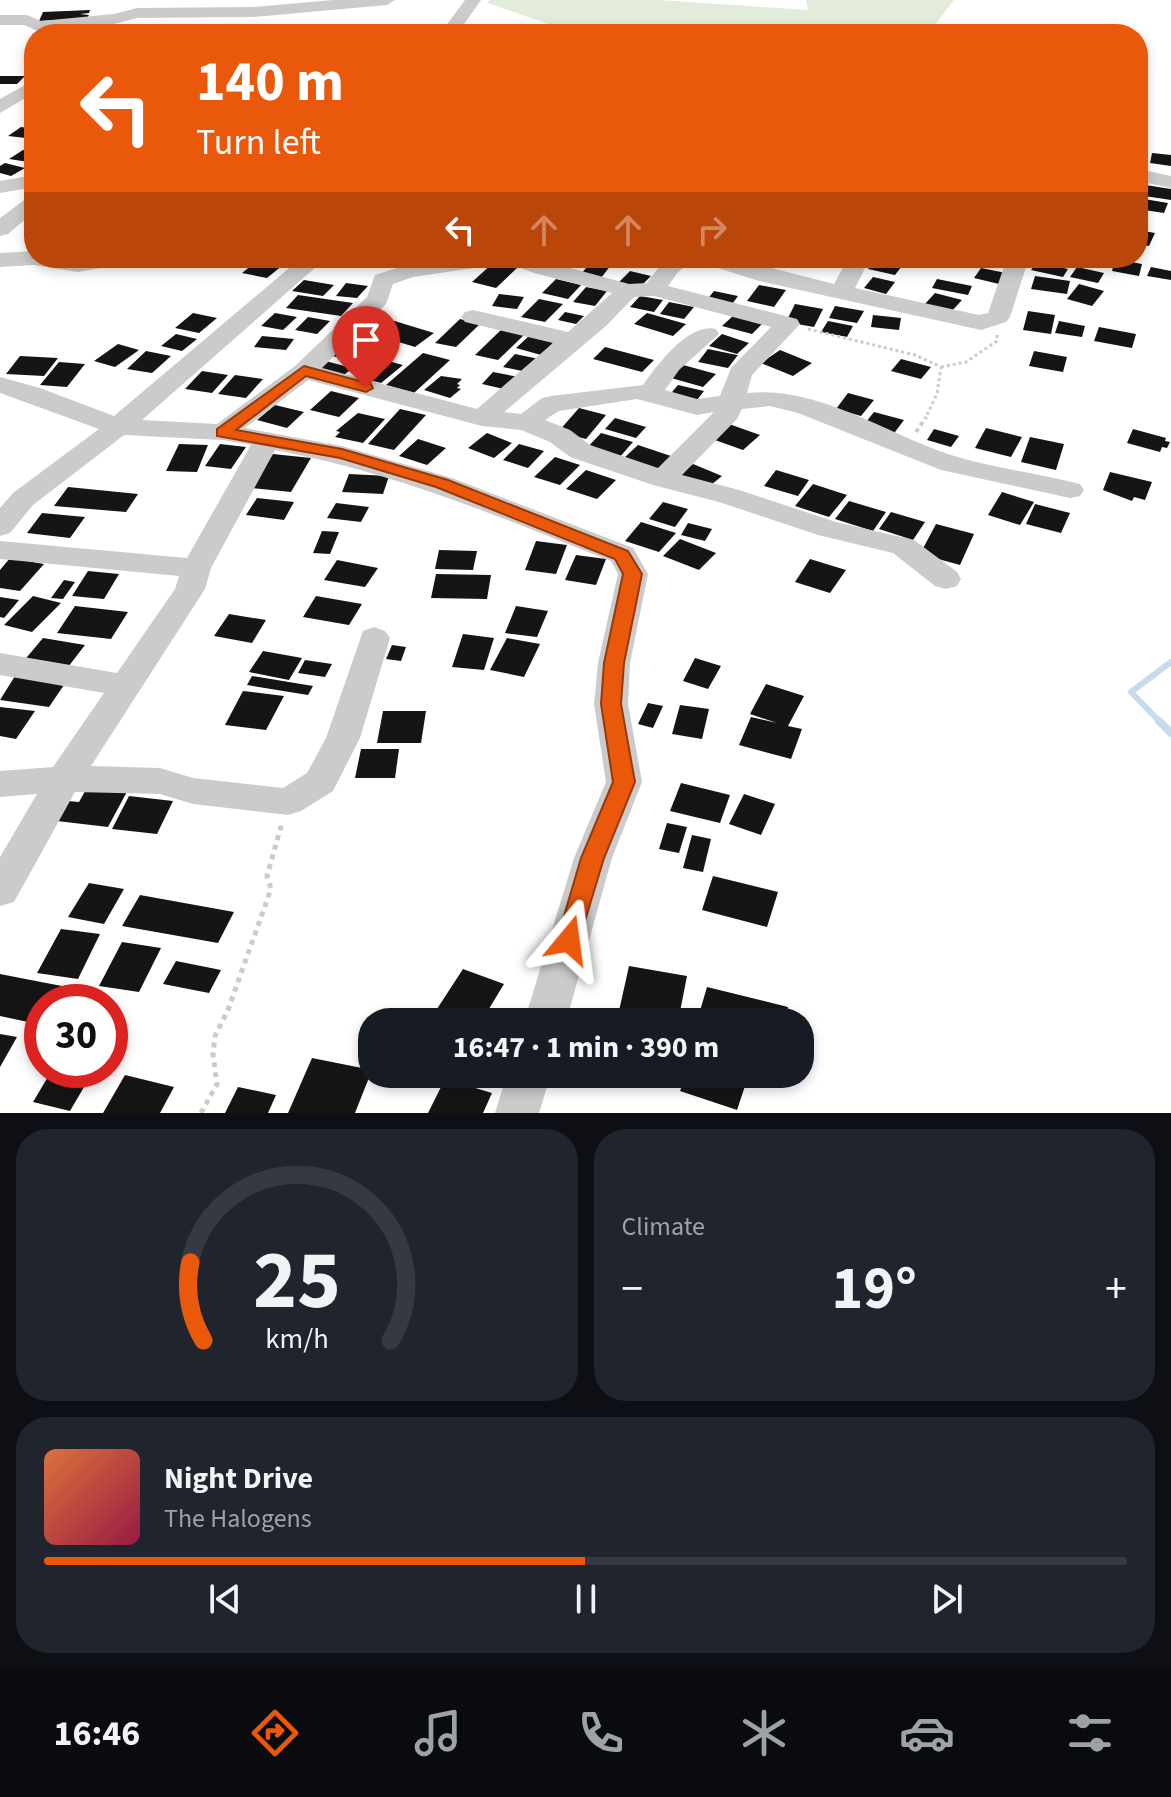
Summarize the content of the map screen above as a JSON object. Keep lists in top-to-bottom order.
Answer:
{
  "page": {
    "turn": ["140 m", "Turn left"],
    "limit": "30",
    "trip": "16:47 · 1 min · 390 m",
    "tile": "Climate",
    "heat": ["−", "19°", "+"],
    "song": ["Night Drive", "The Halogens"],
    "tabs": "16:46",
    "gauge": ["25", "km/h"]
  }
}
